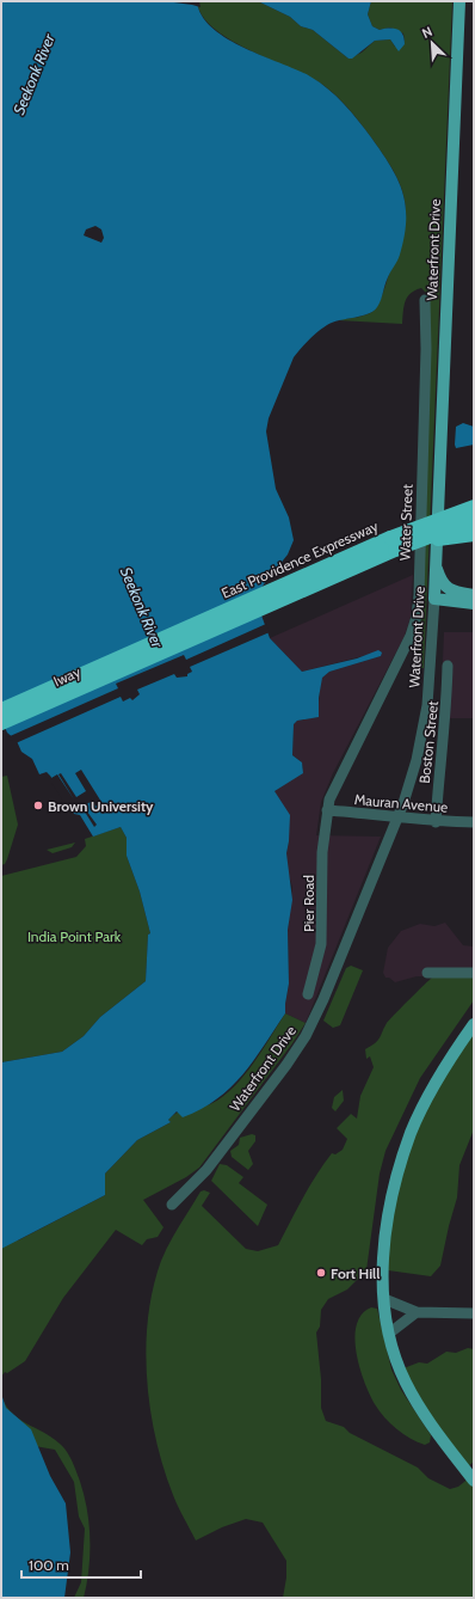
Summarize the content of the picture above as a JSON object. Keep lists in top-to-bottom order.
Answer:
{
  "streets": {
    "highway": ["East Providence Expressway", "Iway"],
    "main road": ["Waterfront Drive"],
    "street": [
      "Water Street",
      "Boston Street",
      "Mauran Avenue",
      "Pier Road"
    ]
  },
  "crossings": [
    ["Waterfront Drive", "Mauran Avenue"],
    ["Water Street", "Mauran Avenue"],
    ["Water Street", "Pier Road"],
    ["East Providence Expressway", "Iway"],
    ["Boston Street", "Mauran Avenue"],
    ["Mauran Avenue", "Pier Road"]
  ],
  "water": ["Seekonk River"],
  "parks": ["India Point Park"],
  "places": ["Brown University", "Fort Hill"],
  "scale_bar": "100 m",
  "north": "top left"
}
